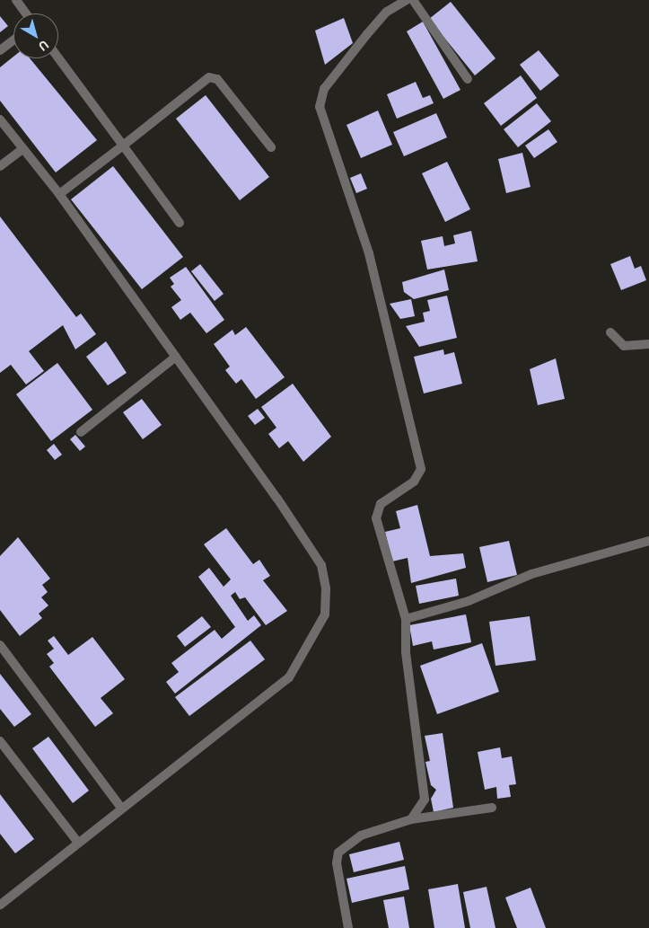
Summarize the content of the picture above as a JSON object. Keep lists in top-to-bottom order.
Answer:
{
  "north": "bottom right"
}
